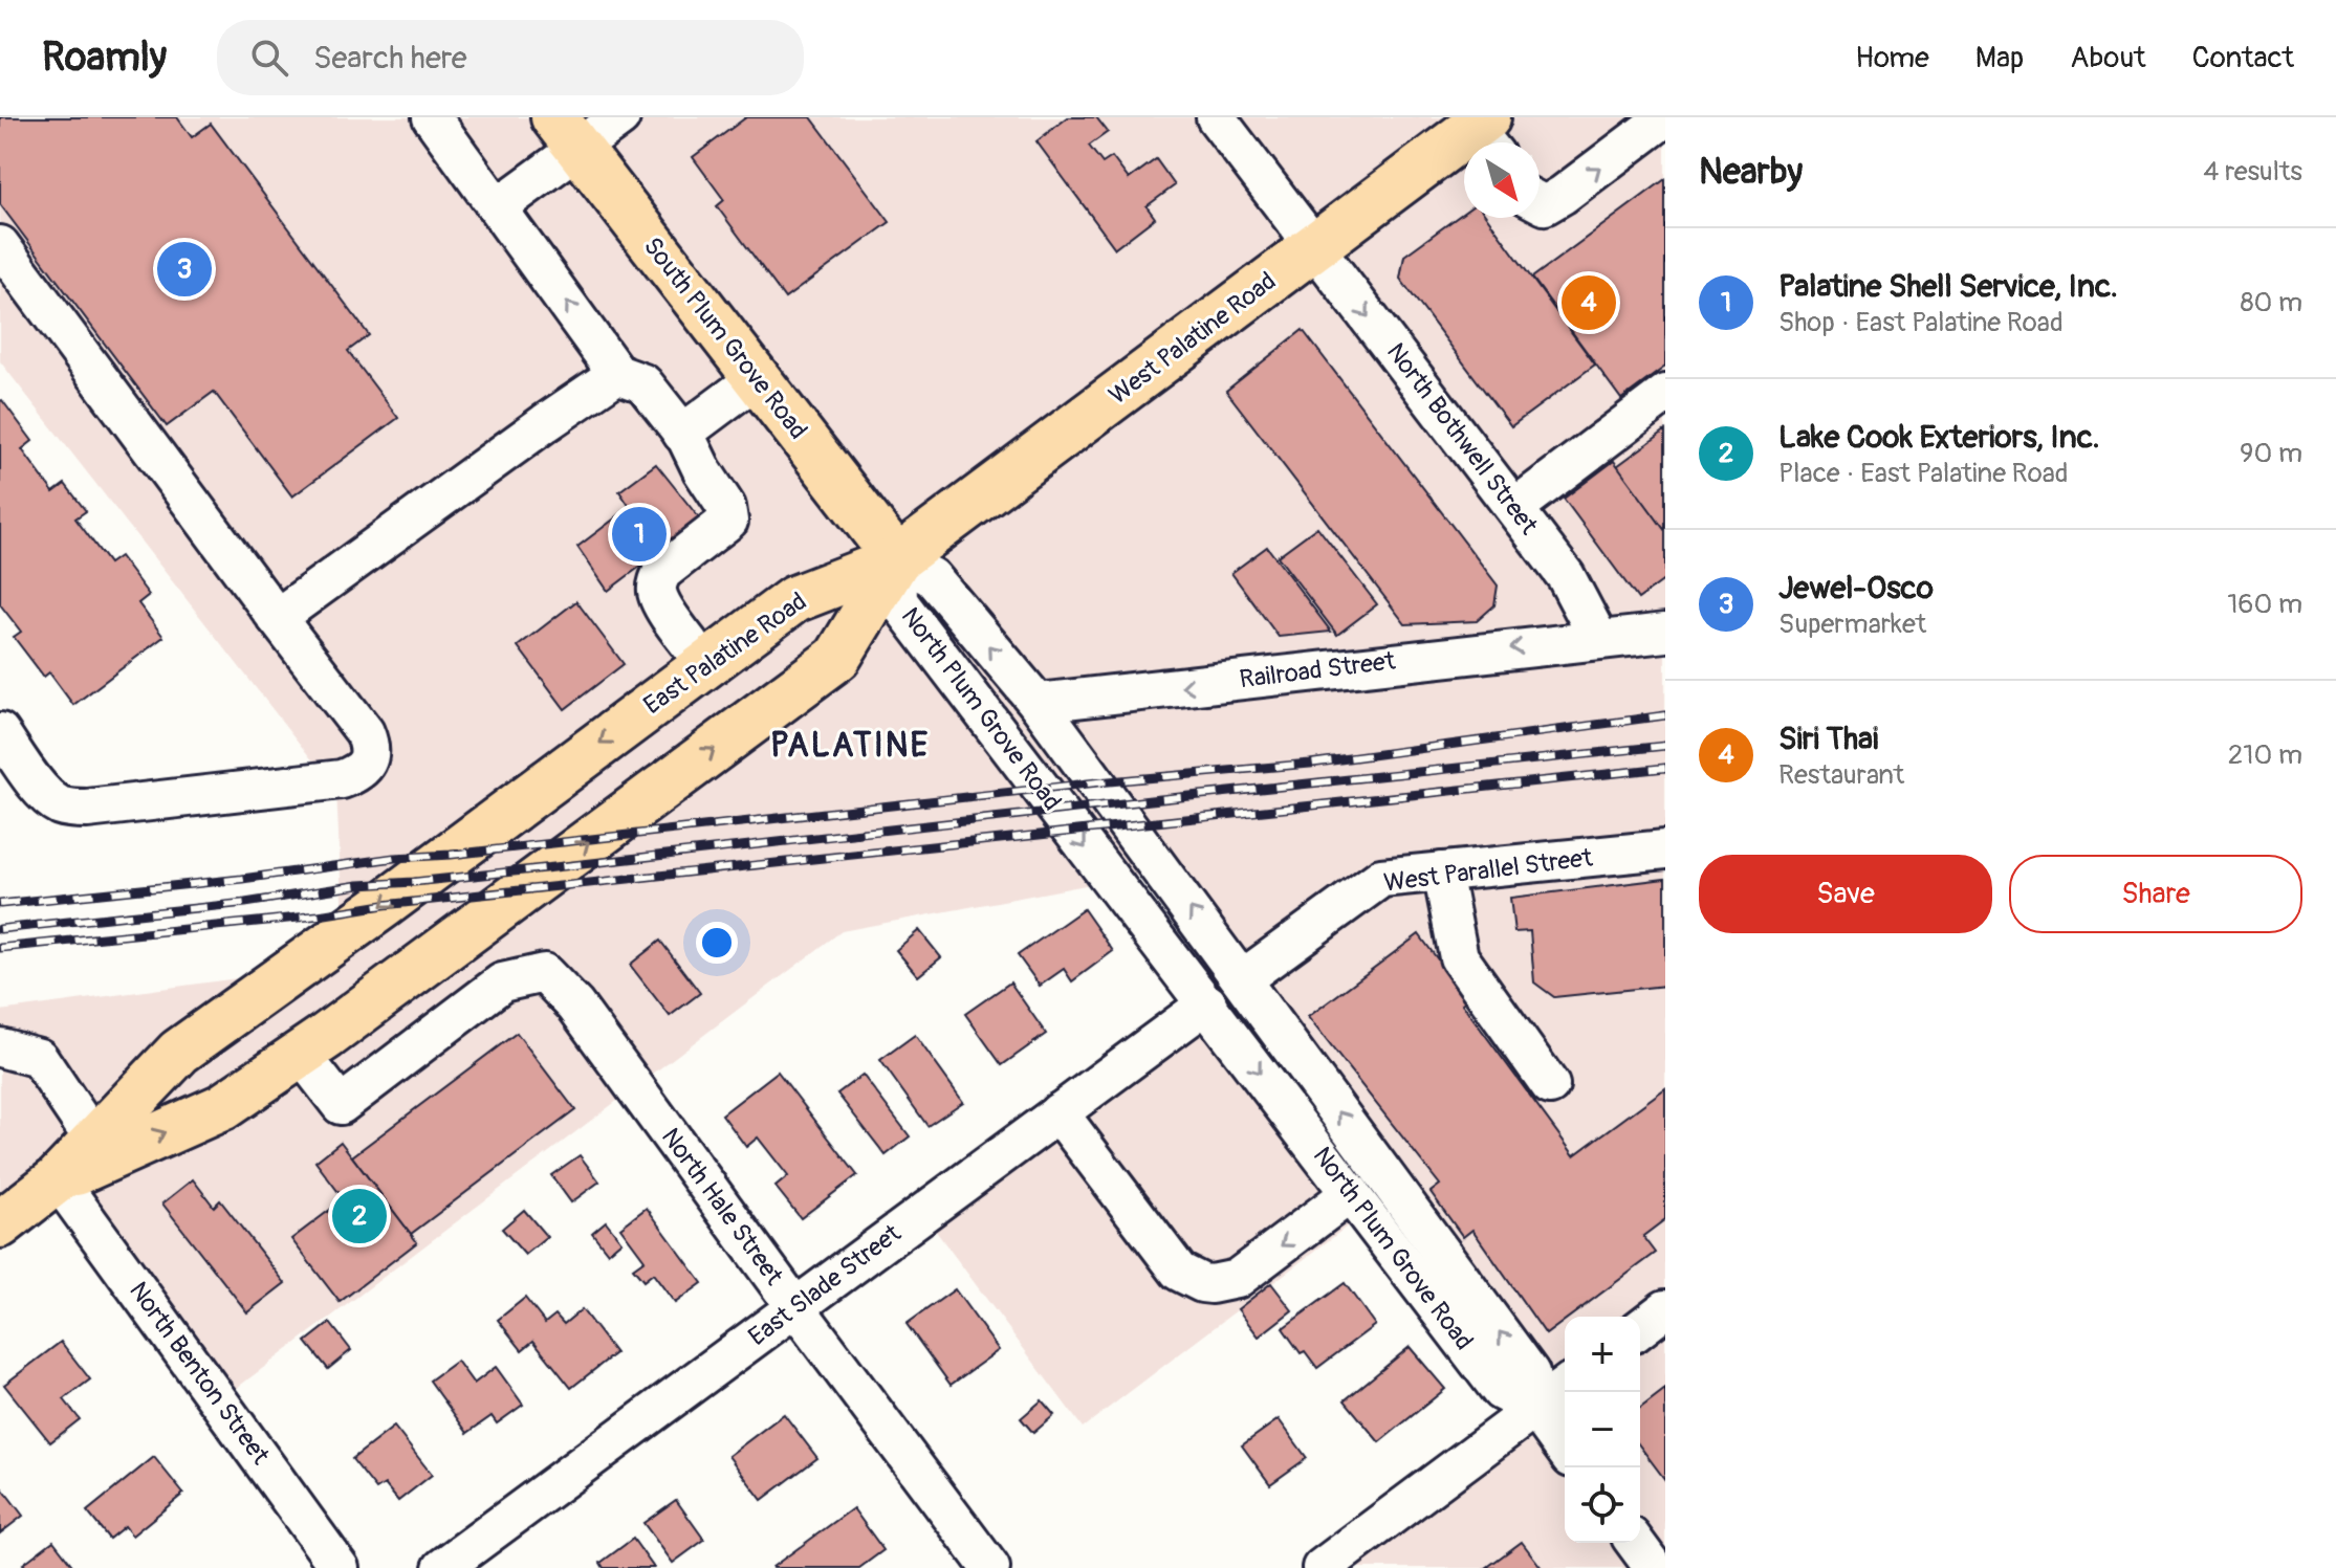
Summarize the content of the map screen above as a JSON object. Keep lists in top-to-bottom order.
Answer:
{
  "streets": {
    "main road": ["South Plum Grove Road", "West Palatine Road", "East Palatine Road"],
    "street": [
      "North Bothwell Street",
      "Railroad Street",
      "North Plum Grove Road",
      "West Parallel Street",
      "North Hale Street",
      "East Slade Street",
      "North Benton Street"
    ]
  },
  "crossings": [
    ["South Plum Grove Road", "West Palatine Road"],
    ["South Plum Grove Road", "East Palatine Road"],
    ["South Plum Grove Road", "North Plum Grove Road"],
    ["West Palatine Road", "North Bothwell Street"],
    ["West Palatine Road", "East Palatine Road"],
    ["West Palatine Road", "North Plum Grove Road"],
    ["North Bothwell Street", "Railroad Street"],
    ["East Palatine Road", "North Plum Grove Road"],
    ["East Palatine Road", "North Hale Street"],
    ["East Palatine Road", "North Benton Street"],
    ["Railroad Street", "North Plum Grove Road"],
    ["North Plum Grove Road", "West Parallel Street"],
    ["North Plum Grove Road", "East Slade Street"],
    ["North Hale Street", "East Slade Street"]
  ],
  "one_way": ["North Bothwell Street", "Railroad Street"],
  "districts": ["PALATINE"],
  "north": "bottom right",
  "page": {
    "header": "Roamly",
    "search": "Search here",
    "nav": [
      "Home",
      "Map",
      "About",
      "Contact"
    ],
    "heading": ["Nearby", "4 results"],
    "list": [
      {
        "mark": "1",
        "name": "Palatine Shell Service, Inc.",
        "note": "Shop · East Palatine Road",
        "value": "80 m"
      },
      {
        "mark": "2",
        "name": "Lake Cook Exteriors, Inc.",
        "note": "Place · East Palatine Road",
        "value": "90 m"
      },
      {
        "mark": "3",
        "name": "Jewel-Osco",
        "note": "Supermarket",
        "value": "160 m"
      },
      {
        "mark": "4",
        "name": "Siri Thai",
        "note": "Restaurant",
        "value": "210 m"
      }
    ],
    "pins": [
      "3",
      "4",
      "1",
      "2"
    ],
    "buttons": ["Save", "Share"],
    "map_buttons": ["+", "−"]
  }
}
